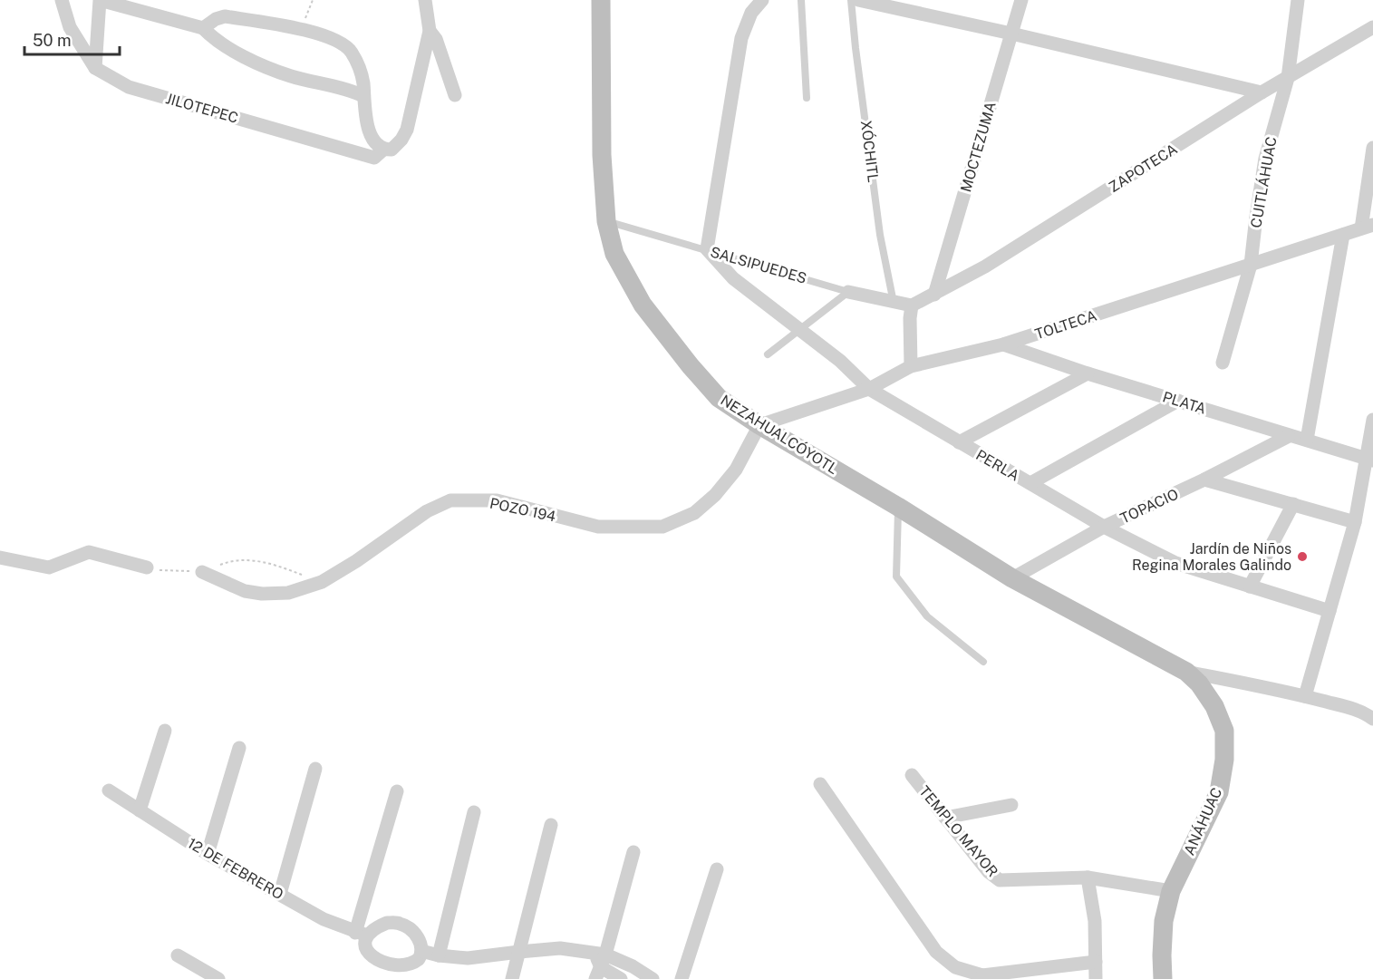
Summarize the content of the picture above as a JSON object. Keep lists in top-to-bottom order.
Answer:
{
  "streets": {
    "main road": ["NEZAHUALCÓYOTL", "ANÁHUAC"],
    "street": [
      "JILOTEPEC",
      "MOCTEZUMA",
      "ZAPOTECA",
      "CUITLÁHUAC",
      "SALSIPUEDES",
      "TOLTECA",
      "PLATA",
      "PERLA",
      "TOPACIO",
      "POZO 194",
      "TEMPLO MAYOR",
      "12 DE FEBRERO"
    ],
    "lane": ["XÓCHITL"]
  },
  "crossings": [
    ["MOCTEZUMA", "ZAPOTECA"],
    ["XÓCHITL", "SALSIPUEDES"],
    ["ZAPOTECA", "CUITLÁHUAC"],
    ["ZAPOTECA", "SALSIPUEDES"],
    ["CUITLÁHUAC", "TOLTECA"],
    ["SALSIPUEDES", "NEZAHUALCÓYOTL"],
    ["SALSIPUEDES", "PERLA"],
    ["TOLTECA", "PLATA"],
    ["TOLTECA", "NEZAHUALCÓYOTL"],
    ["TOLTECA", "PERLA"],
    ["TOLTECA", "POZO 194"],
    ["PLATA", "TOPACIO"],
    ["NEZAHUALCÓYOTL", "TOPACIO"],
    ["NEZAHUALCÓYOTL", "POZO 194"],
    ["NEZAHUALCÓYOTL", "ANÁHUAC"],
    ["PERLA", "TOPACIO"],
    ["ANÁHUAC", "TEMPLO MAYOR"]
  ],
  "places": ["Jardín de Niños Regina Morales Galindo"],
  "scale_bar": "50 m"
}
